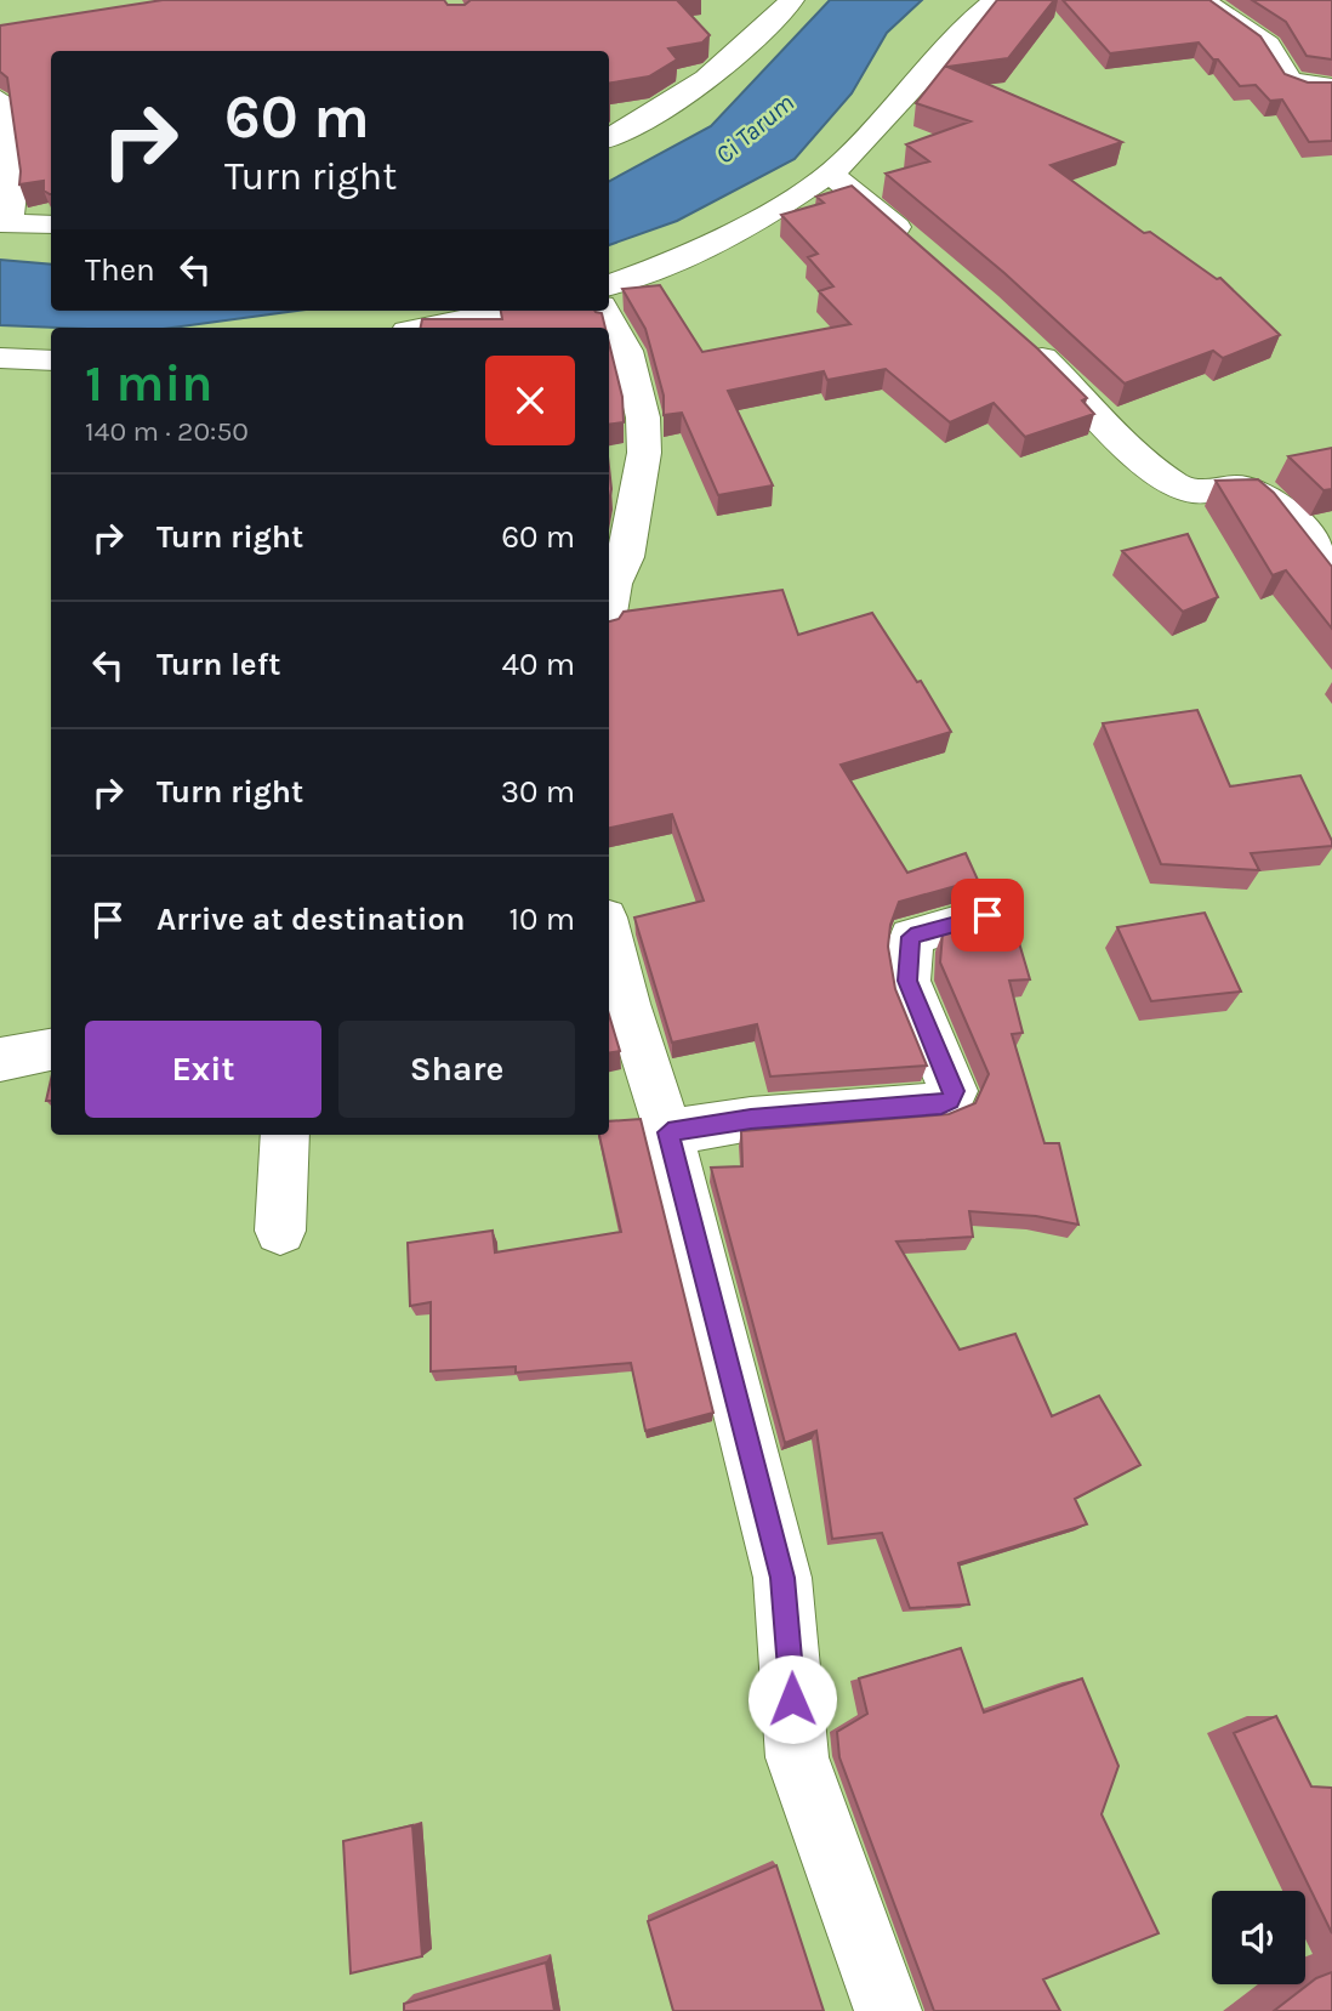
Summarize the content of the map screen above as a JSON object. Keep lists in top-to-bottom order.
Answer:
{
  "water": ["Ci Tarum"],
  "page": {
    "turn": ["60 m", "Turn right"],
    "then": "Then",
    "heading": ["1 min", "140 m · 20:50"],
    "list": [
      {
        "name": "Turn right",
        "value": "60 m"
      },
      {
        "name": "Turn left",
        "value": "40 m"
      },
      {
        "name": "Turn right",
        "value": "30 m"
      },
      {
        "name": "Arrive at destination",
        "value": "10 m"
      }
    ],
    "buttons": ["Exit", "Share"]
  }
}
